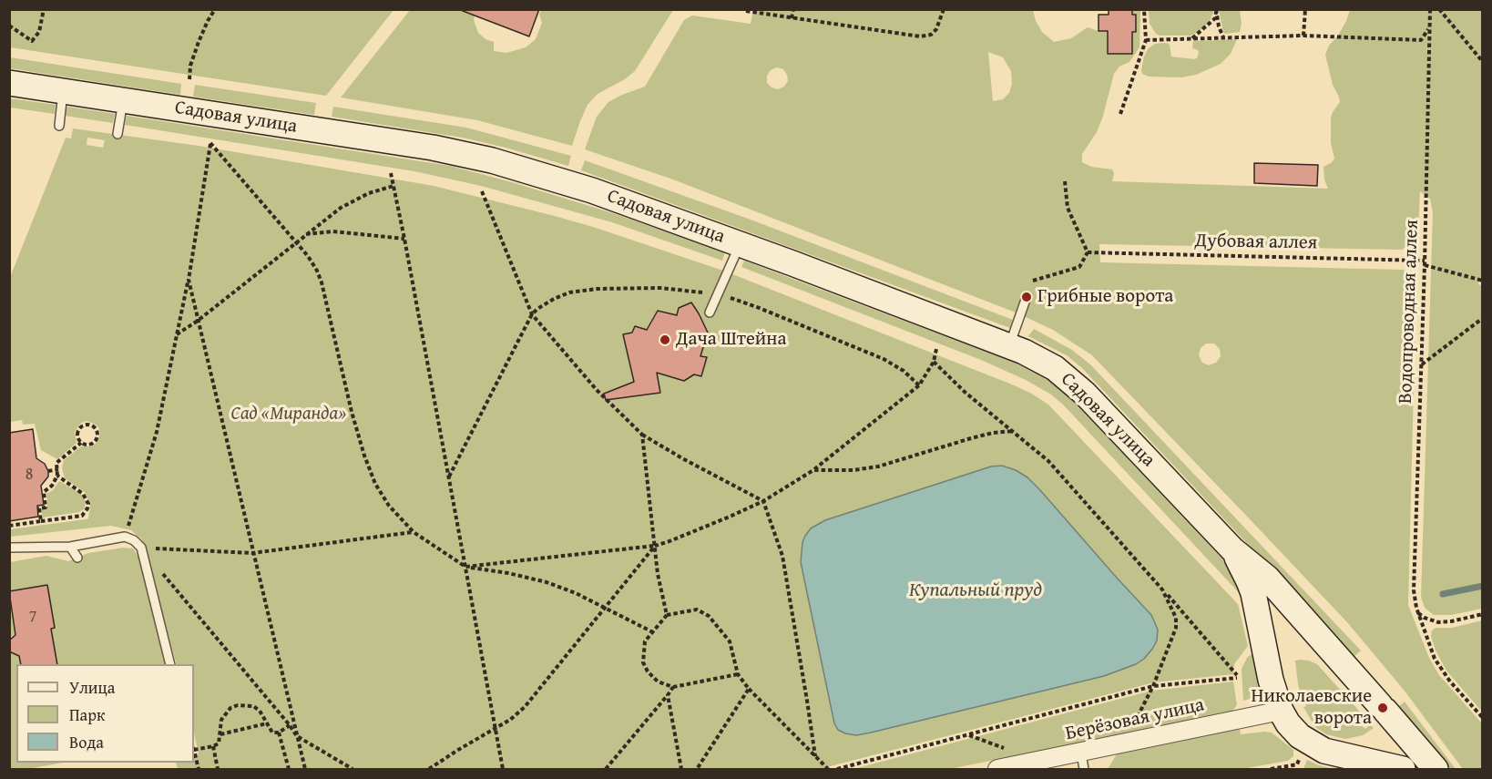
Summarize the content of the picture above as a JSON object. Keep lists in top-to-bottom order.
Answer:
{
  "streets": {
    "main road": ["Садовая улица"],
    "street": ["Берёзовая улица"],
    "path": ["Дубовая аллея", "Водопроводная аллея"]
  },
  "crossings": [
    ["Садовая улица", "Берёзовая улица"],
    ["Дубовая аллея", "Водопроводная аллея"]
  ],
  "water": ["Купальный пруд"],
  "parks": ["Сад «Миранда»"],
  "places": ["Грибные ворота", "Дача Штейна", "Николаевские ворота"],
  "house_numbers": ["8", "7"],
  "legend": ["Улица", "Парк", "Вода"]
}
